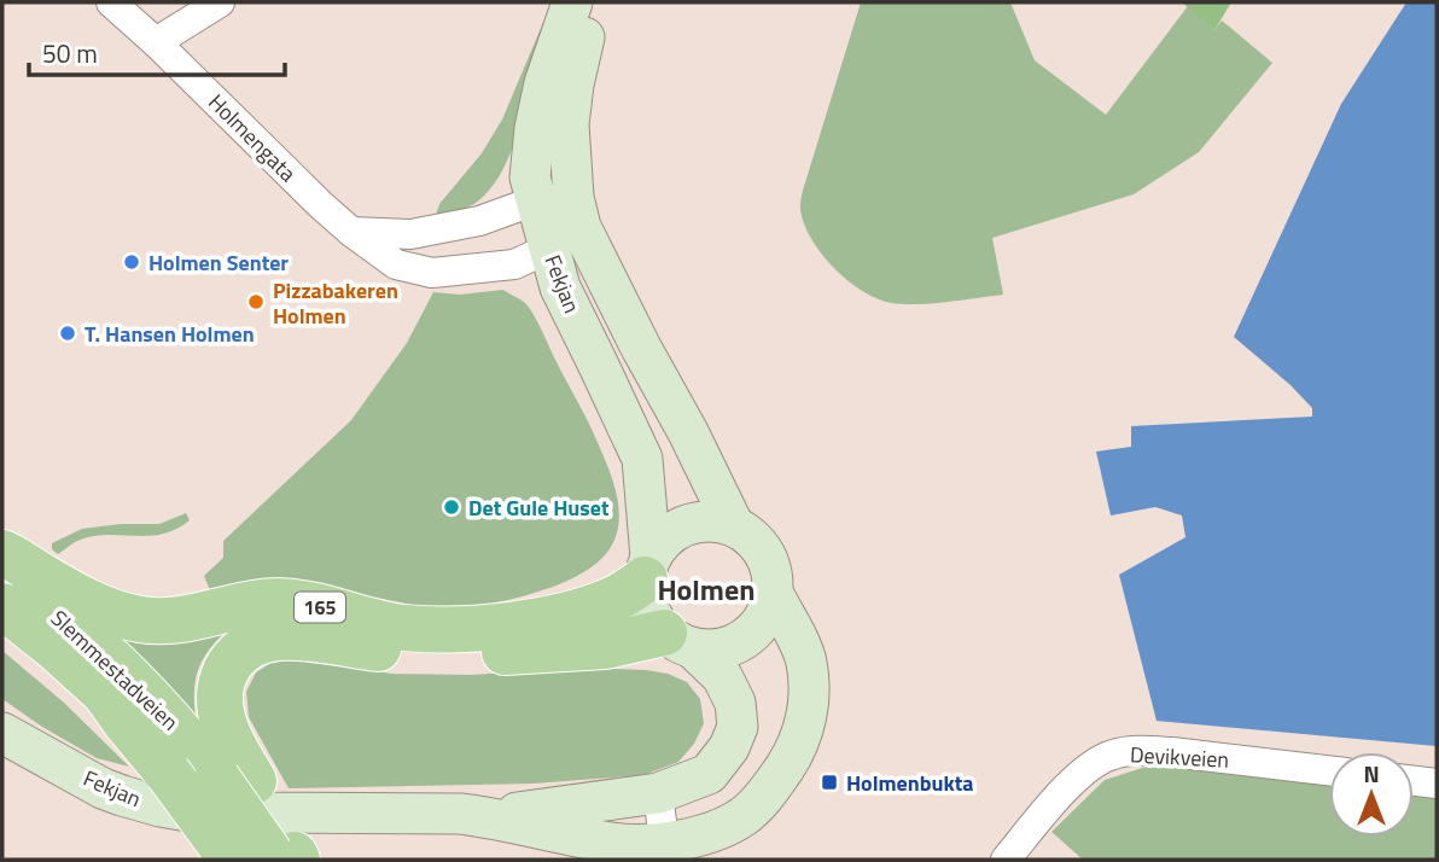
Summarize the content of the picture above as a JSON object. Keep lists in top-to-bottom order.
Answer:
{
  "streets": {
    "main road": ["Fekjan", "165", "Slemmestadveien"],
    "street": ["Holmengata", "Devikveien"]
  },
  "crossings": [
    ["Holmengata", "Fekjan"],
    ["Fekjan", "165"],
    ["165", "Slemmestadveien"]
  ],
  "districts": ["Holmen"],
  "places": {
    "other": [
      "Holmen Senter",
      "Pizzabakeren Holmen",
      "T. Hansen Holmen",
      "Det Gule Huset"
    ],
    "transit": ["Holmenbukta"]
  },
  "scale_bar": "50 m",
  "north": "top"
}
